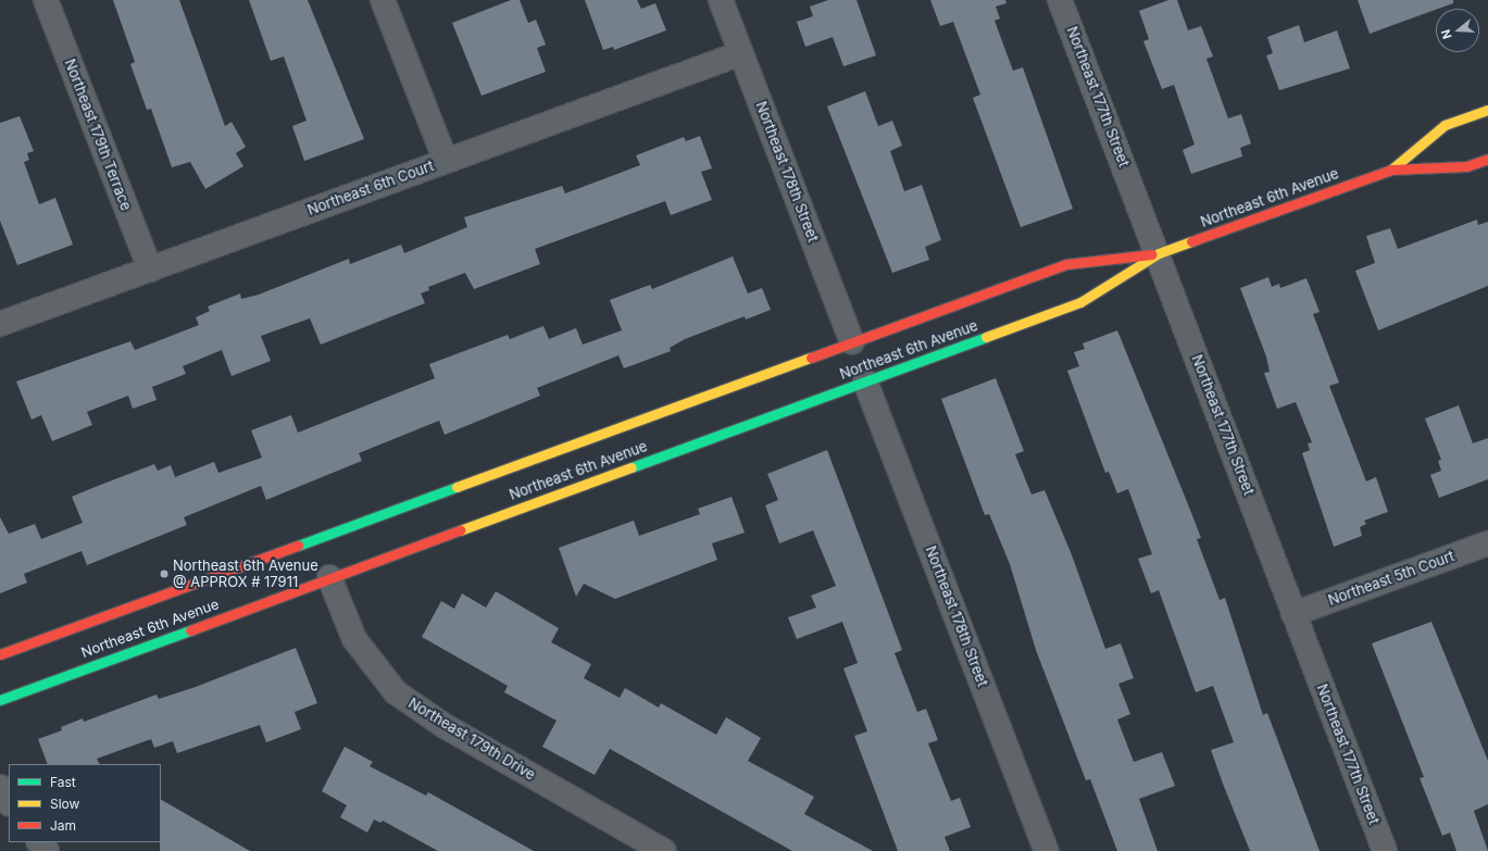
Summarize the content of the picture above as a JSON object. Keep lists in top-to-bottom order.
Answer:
{
  "streets": {
    "main road": ["Northeast 6th Avenue"],
    "street": [
      "Northeast 177th Street",
      "Northeast 179th Terrace",
      "Northeast 178th Street",
      "Northeast 6th Court",
      "Northeast 5th Court",
      "Northeast 179th Drive"
    ]
  },
  "crossings": [
    ["Northeast 177th Street", "Northeast 6th Avenue"],
    ["Northeast 177th Street", "Northeast 5th Court"],
    ["Northeast 179th Terrace", "Northeast 6th Court"],
    ["Northeast 178th Street", "Northeast 6th Court"],
    ["Northeast 178th Street", "Northeast 6th Avenue"],
    ["Northeast 6th Avenue", "Northeast 179th Drive"]
  ],
  "places": ["Northeast 6th Avenue @ APPROX # 17911"],
  "legend": ["Fast", "Slow", "Jam"],
  "north": "left"
}
